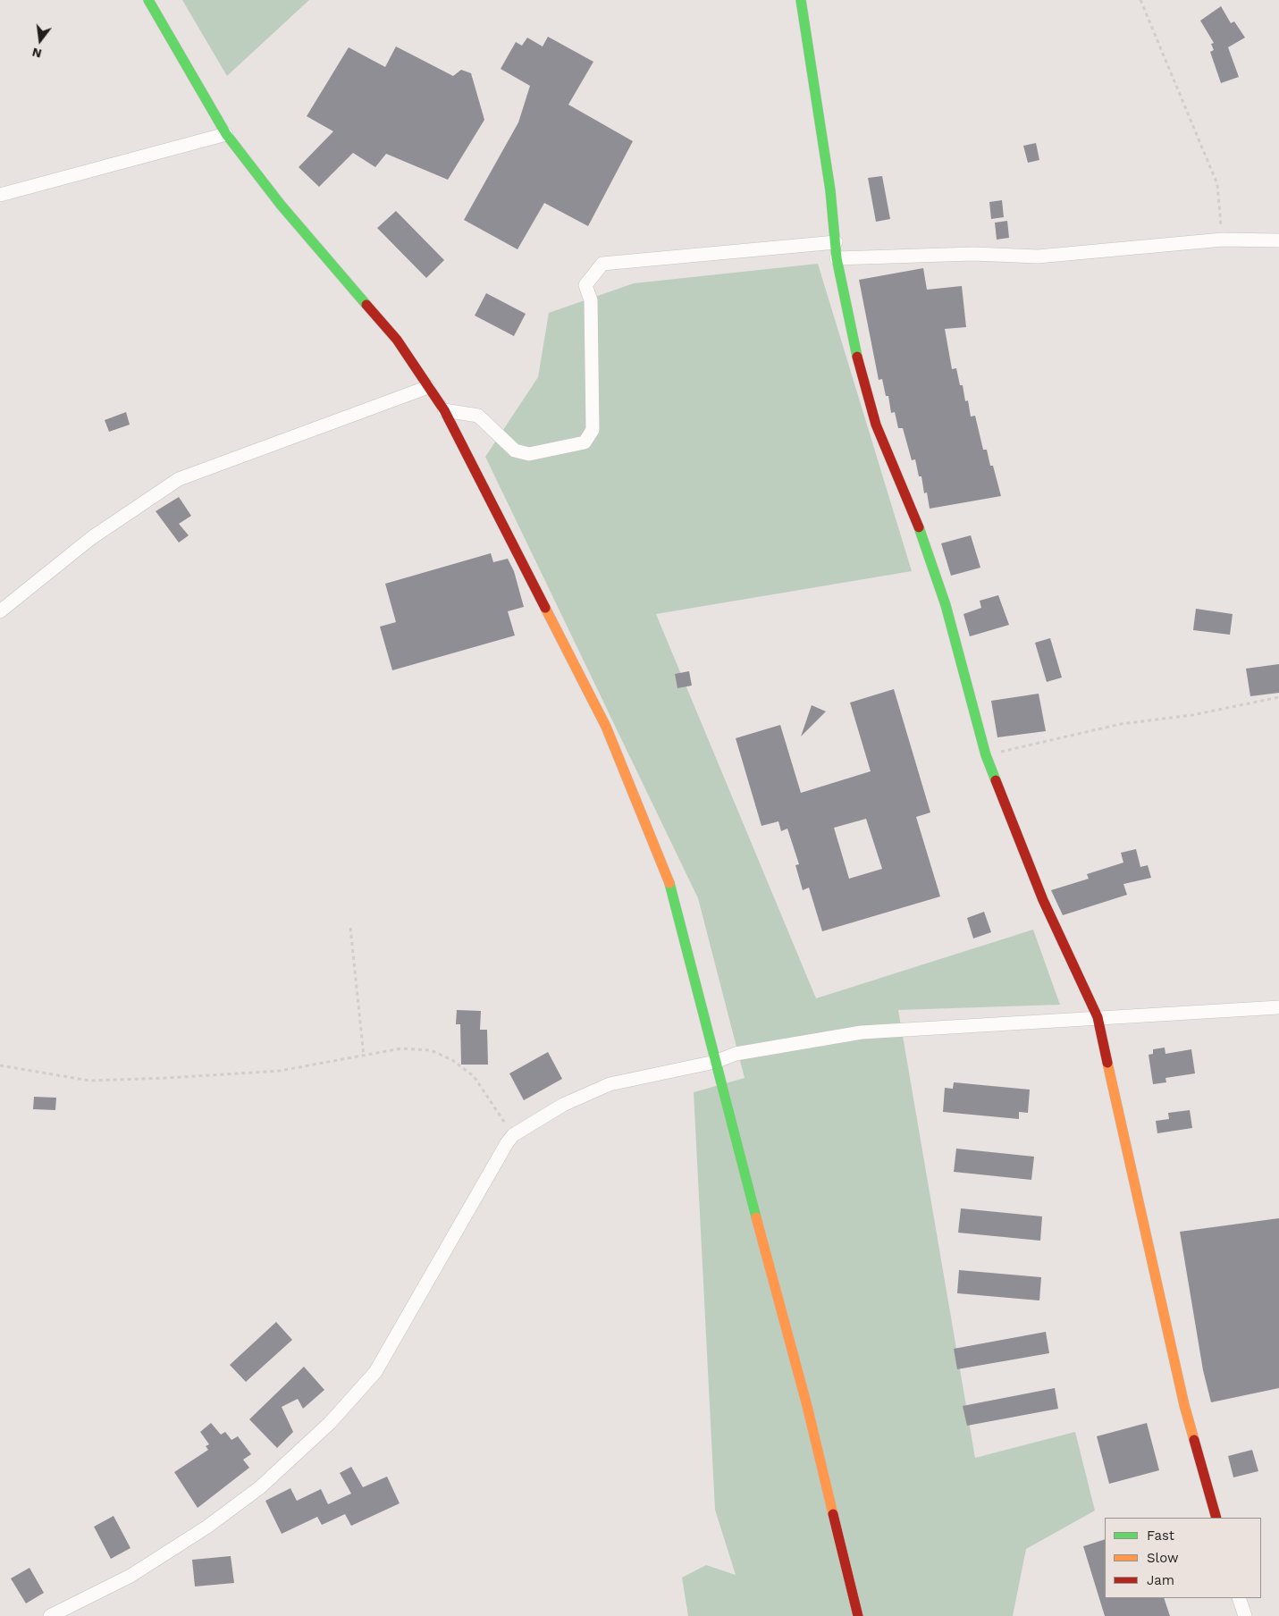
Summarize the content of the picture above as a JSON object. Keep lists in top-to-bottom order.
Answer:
{
  "legend": ["Fast", "Slow", "Jam"],
  "north": "bottom"
}
